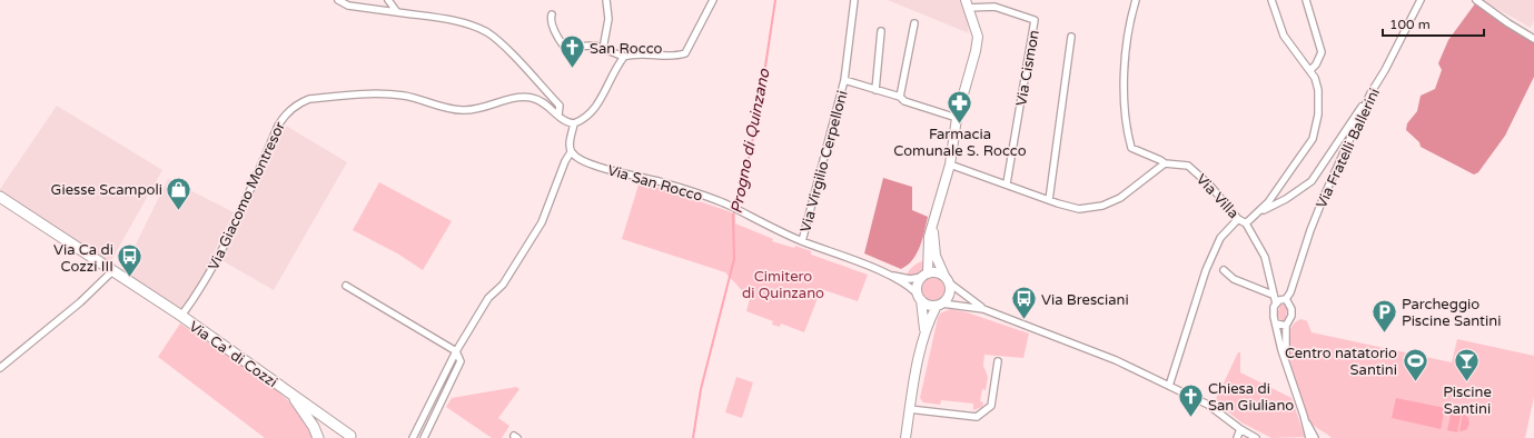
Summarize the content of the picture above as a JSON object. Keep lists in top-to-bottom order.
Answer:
{
  "streets": {
    "main road": ["Via Ca' di Cozzi"],
    "street": [
      "Via Cismon",
      "Via Fratelli Ballerini",
      "Via Virgilio Cerpelloni",
      "Via San Rocco",
      "Via Giacomo Montresor",
      "Via Villa"
    ]
  },
  "crossings": [
    ["Via Fratelli Ballerini", "Via Villa"],
    ["Via Virgilio Cerpelloni", "Via San Rocco"],
    ["Via Giacomo Montresor", "Via Ca' di Cozzi"]
  ],
  "water": ["Progno di Quinzano"],
  "parks": ["Cimitero di Quinzano"],
  "places": {
    "church": ["San Rocco", "Chiesa di San Giuliano"],
    "pharmacy": ["Farmacia Comunale S. Rocco"],
    "shop": ["Giesse Scampoli"],
    "bus stop": ["Via Ca di Cozzi III", "Via Bresciani"],
    "parking": ["Parcheggio Piscine Santini"],
    "sports": ["Centro natatorio Santini"],
    "bar": ["Piscine Santini"]
  },
  "scale_bar": "100 m"
}
